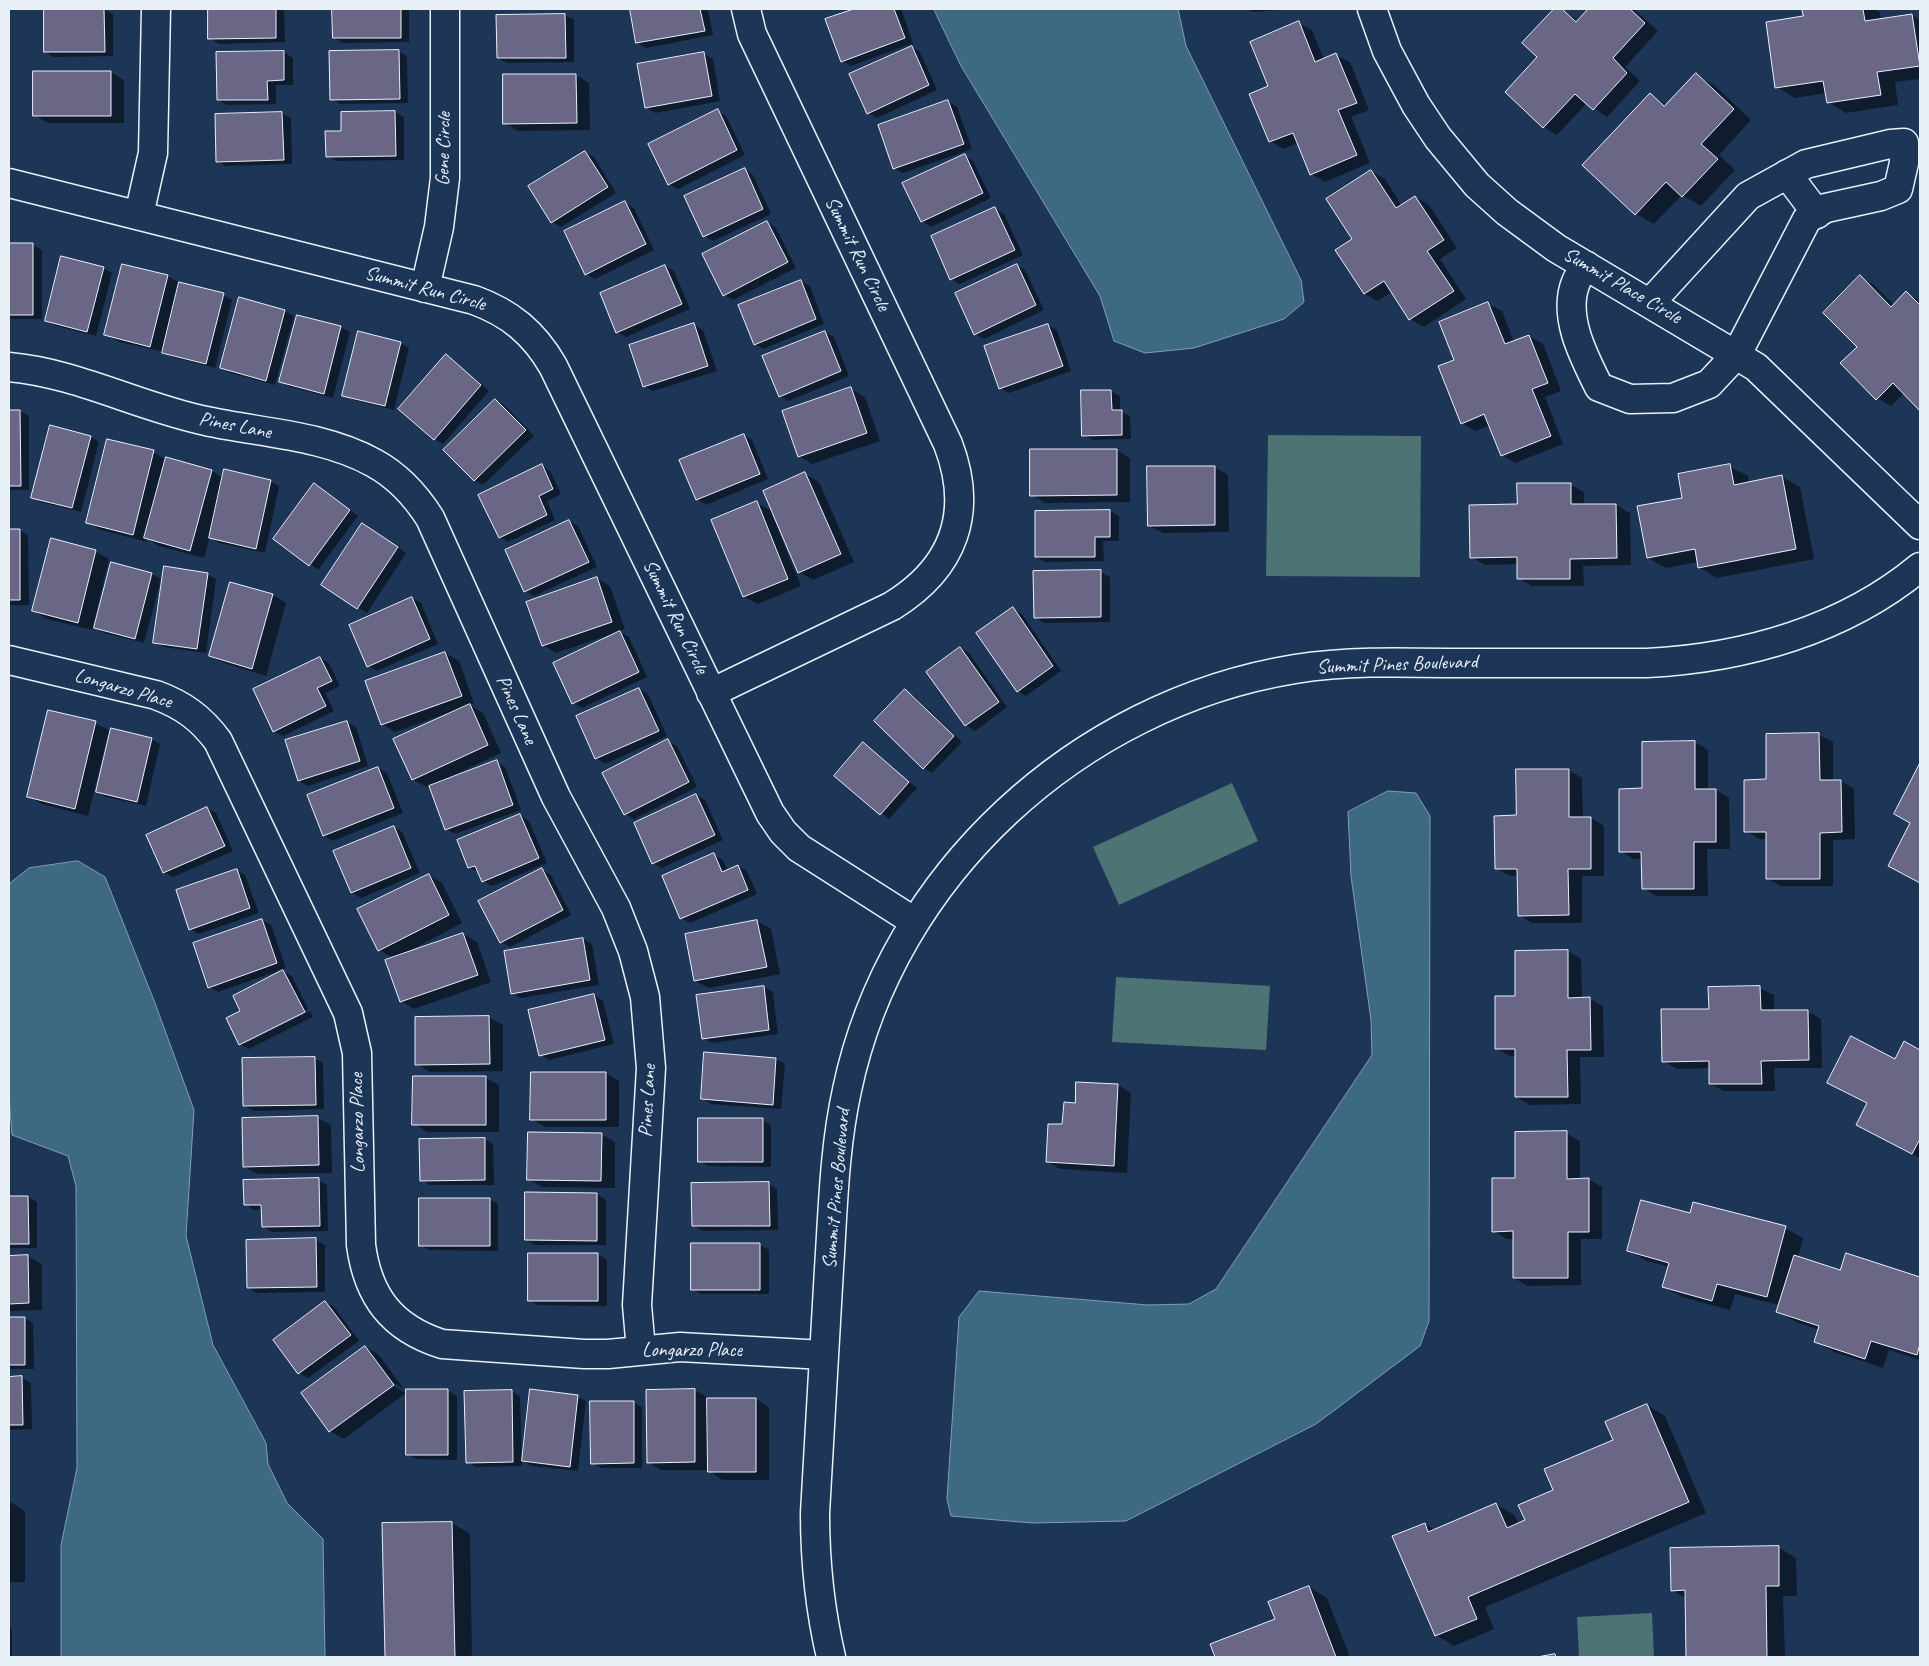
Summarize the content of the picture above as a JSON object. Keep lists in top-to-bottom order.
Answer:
{
  "streets": {
    "street": [
      "Gene Circle",
      "Summit Run Circle",
      "Summit Place Circle",
      "Pines Lane",
      "Summit Pines Boulevard",
      "Longarzo Place"
    ]
  },
  "crossings": [
    ["Gene Circle", "Summit Run Circle"],
    ["Summit Run Circle", "Summit Pines Boulevard"],
    ["Pines Lane", "Longarzo Place"],
    ["Summit Pines Boulevard", "Longarzo Place"]
  ]
}
